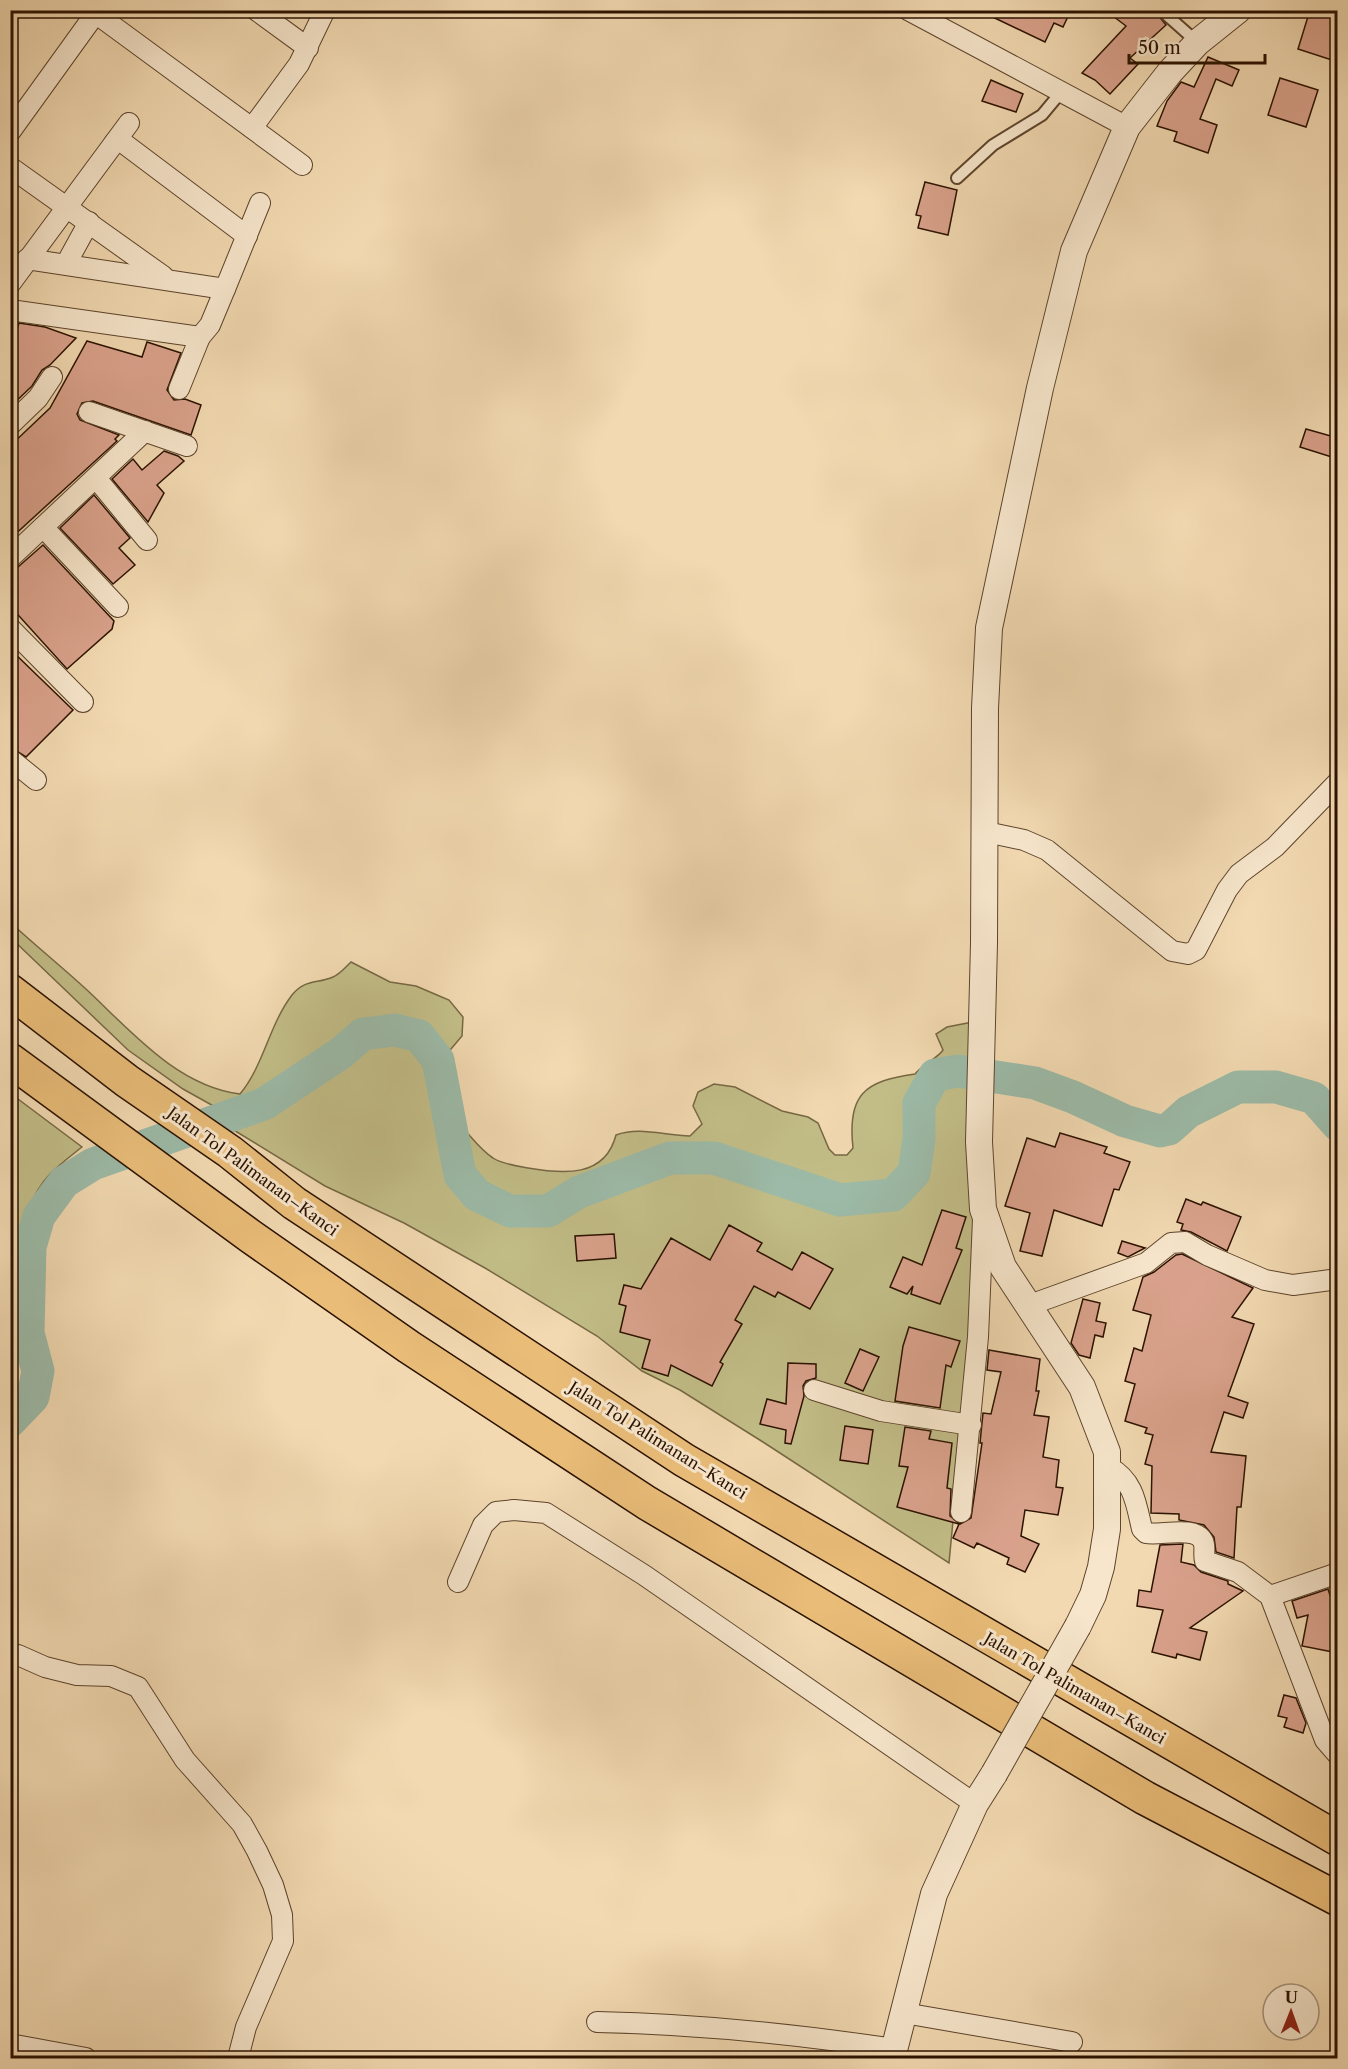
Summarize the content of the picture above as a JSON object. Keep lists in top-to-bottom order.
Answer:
{
  "streets": {
    "highway": ["Jalan Tol Palimanan–Kanci"]
  },
  "scale_bar": "50 m",
  "north": "top"
}
